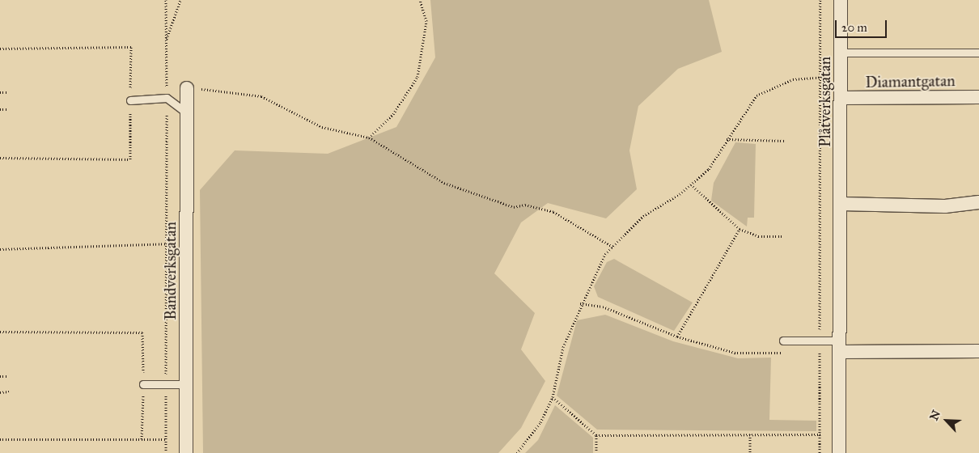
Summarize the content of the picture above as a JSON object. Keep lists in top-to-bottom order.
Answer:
{
  "streets": {
    "street": ["Diamantgatan", "Plåtverksgatan", "Bandverksgatan"]
  },
  "crossings": [
    ["Diamantgatan", "Plåtverksgatan"]
  ],
  "scale_bar": "20 m",
  "north": "top left"
}
